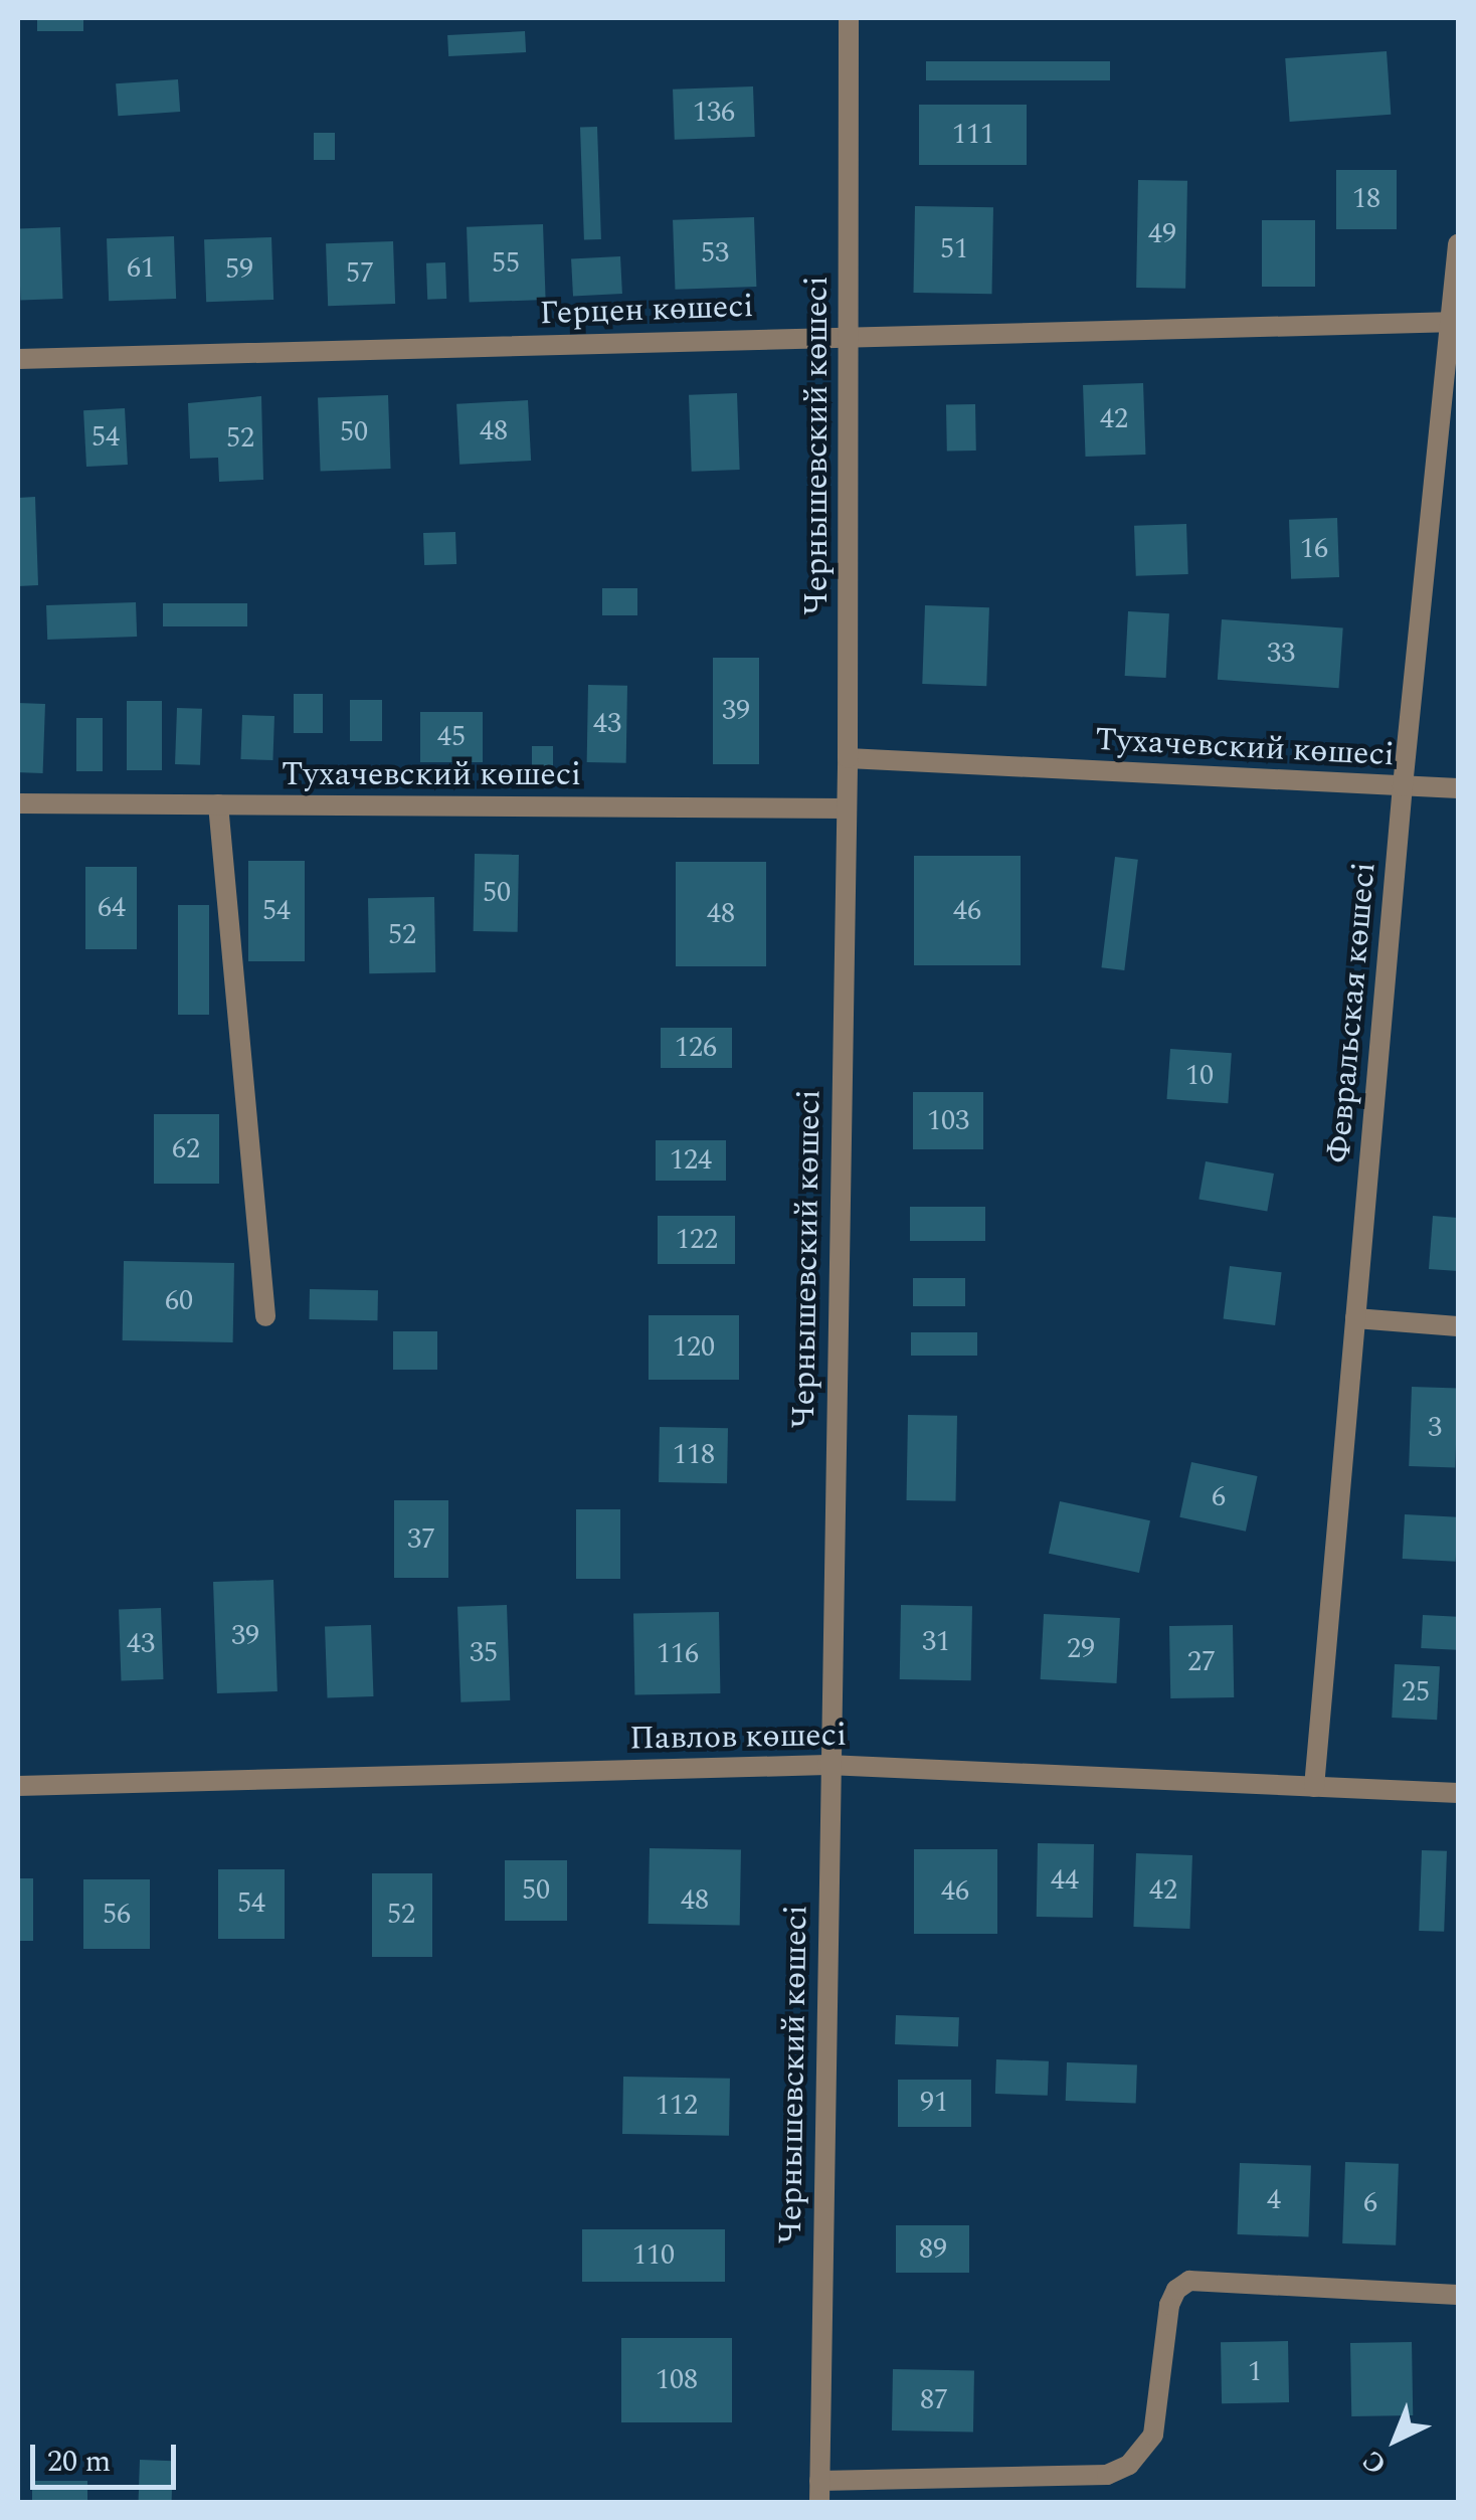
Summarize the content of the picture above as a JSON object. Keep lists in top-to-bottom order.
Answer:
{
  "streets": {
    "street": [
      "Герцен көшесі",
      "Чернышевский көшесі",
      "Тухачевский көшесі",
      "Февральская көшесі",
      "Павлов көшесі"
    ]
  },
  "crossings": [
    ["Герцен көшесі", "Чернышевский көшесі"],
    ["Герцен көшесі", "Февральская көшесі"],
    ["Чернышевский көшесі", "Тухачевский көшесі"],
    ["Чернышевский көшесі", "Павлов көшесі"],
    ["Тухачевский көшесі", "Февральская көшесі"],
    ["Февральская көшесі", "Павлов көшесі"]
  ],
  "house_numbers": [
    "136",
    "111",
    "18",
    "49",
    "51",
    "53",
    "55",
    "61",
    "59",
    "57",
    "42",
    "48",
    "50",
    "54",
    "52",
    "16",
    "33",
    "39",
    "43",
    "45",
    "50",
    "64",
    "54",
    "46",
    "48",
    "52",
    "126",
    "10",
    "103",
    "62",
    "124",
    "122",
    "60",
    "120",
    "3",
    "118",
    "6",
    "37",
    "39",
    "31",
    "43",
    "29",
    "35",
    "116",
    "27",
    "25",
    "44",
    "50",
    "42",
    "46",
    "48",
    "54",
    "56",
    "52",
    "91",
    "112",
    "4",
    "6",
    "89",
    "110",
    "1",
    "108",
    "87"
  ],
  "scale_bar": "20 m",
  "north": "bottom left"
}
